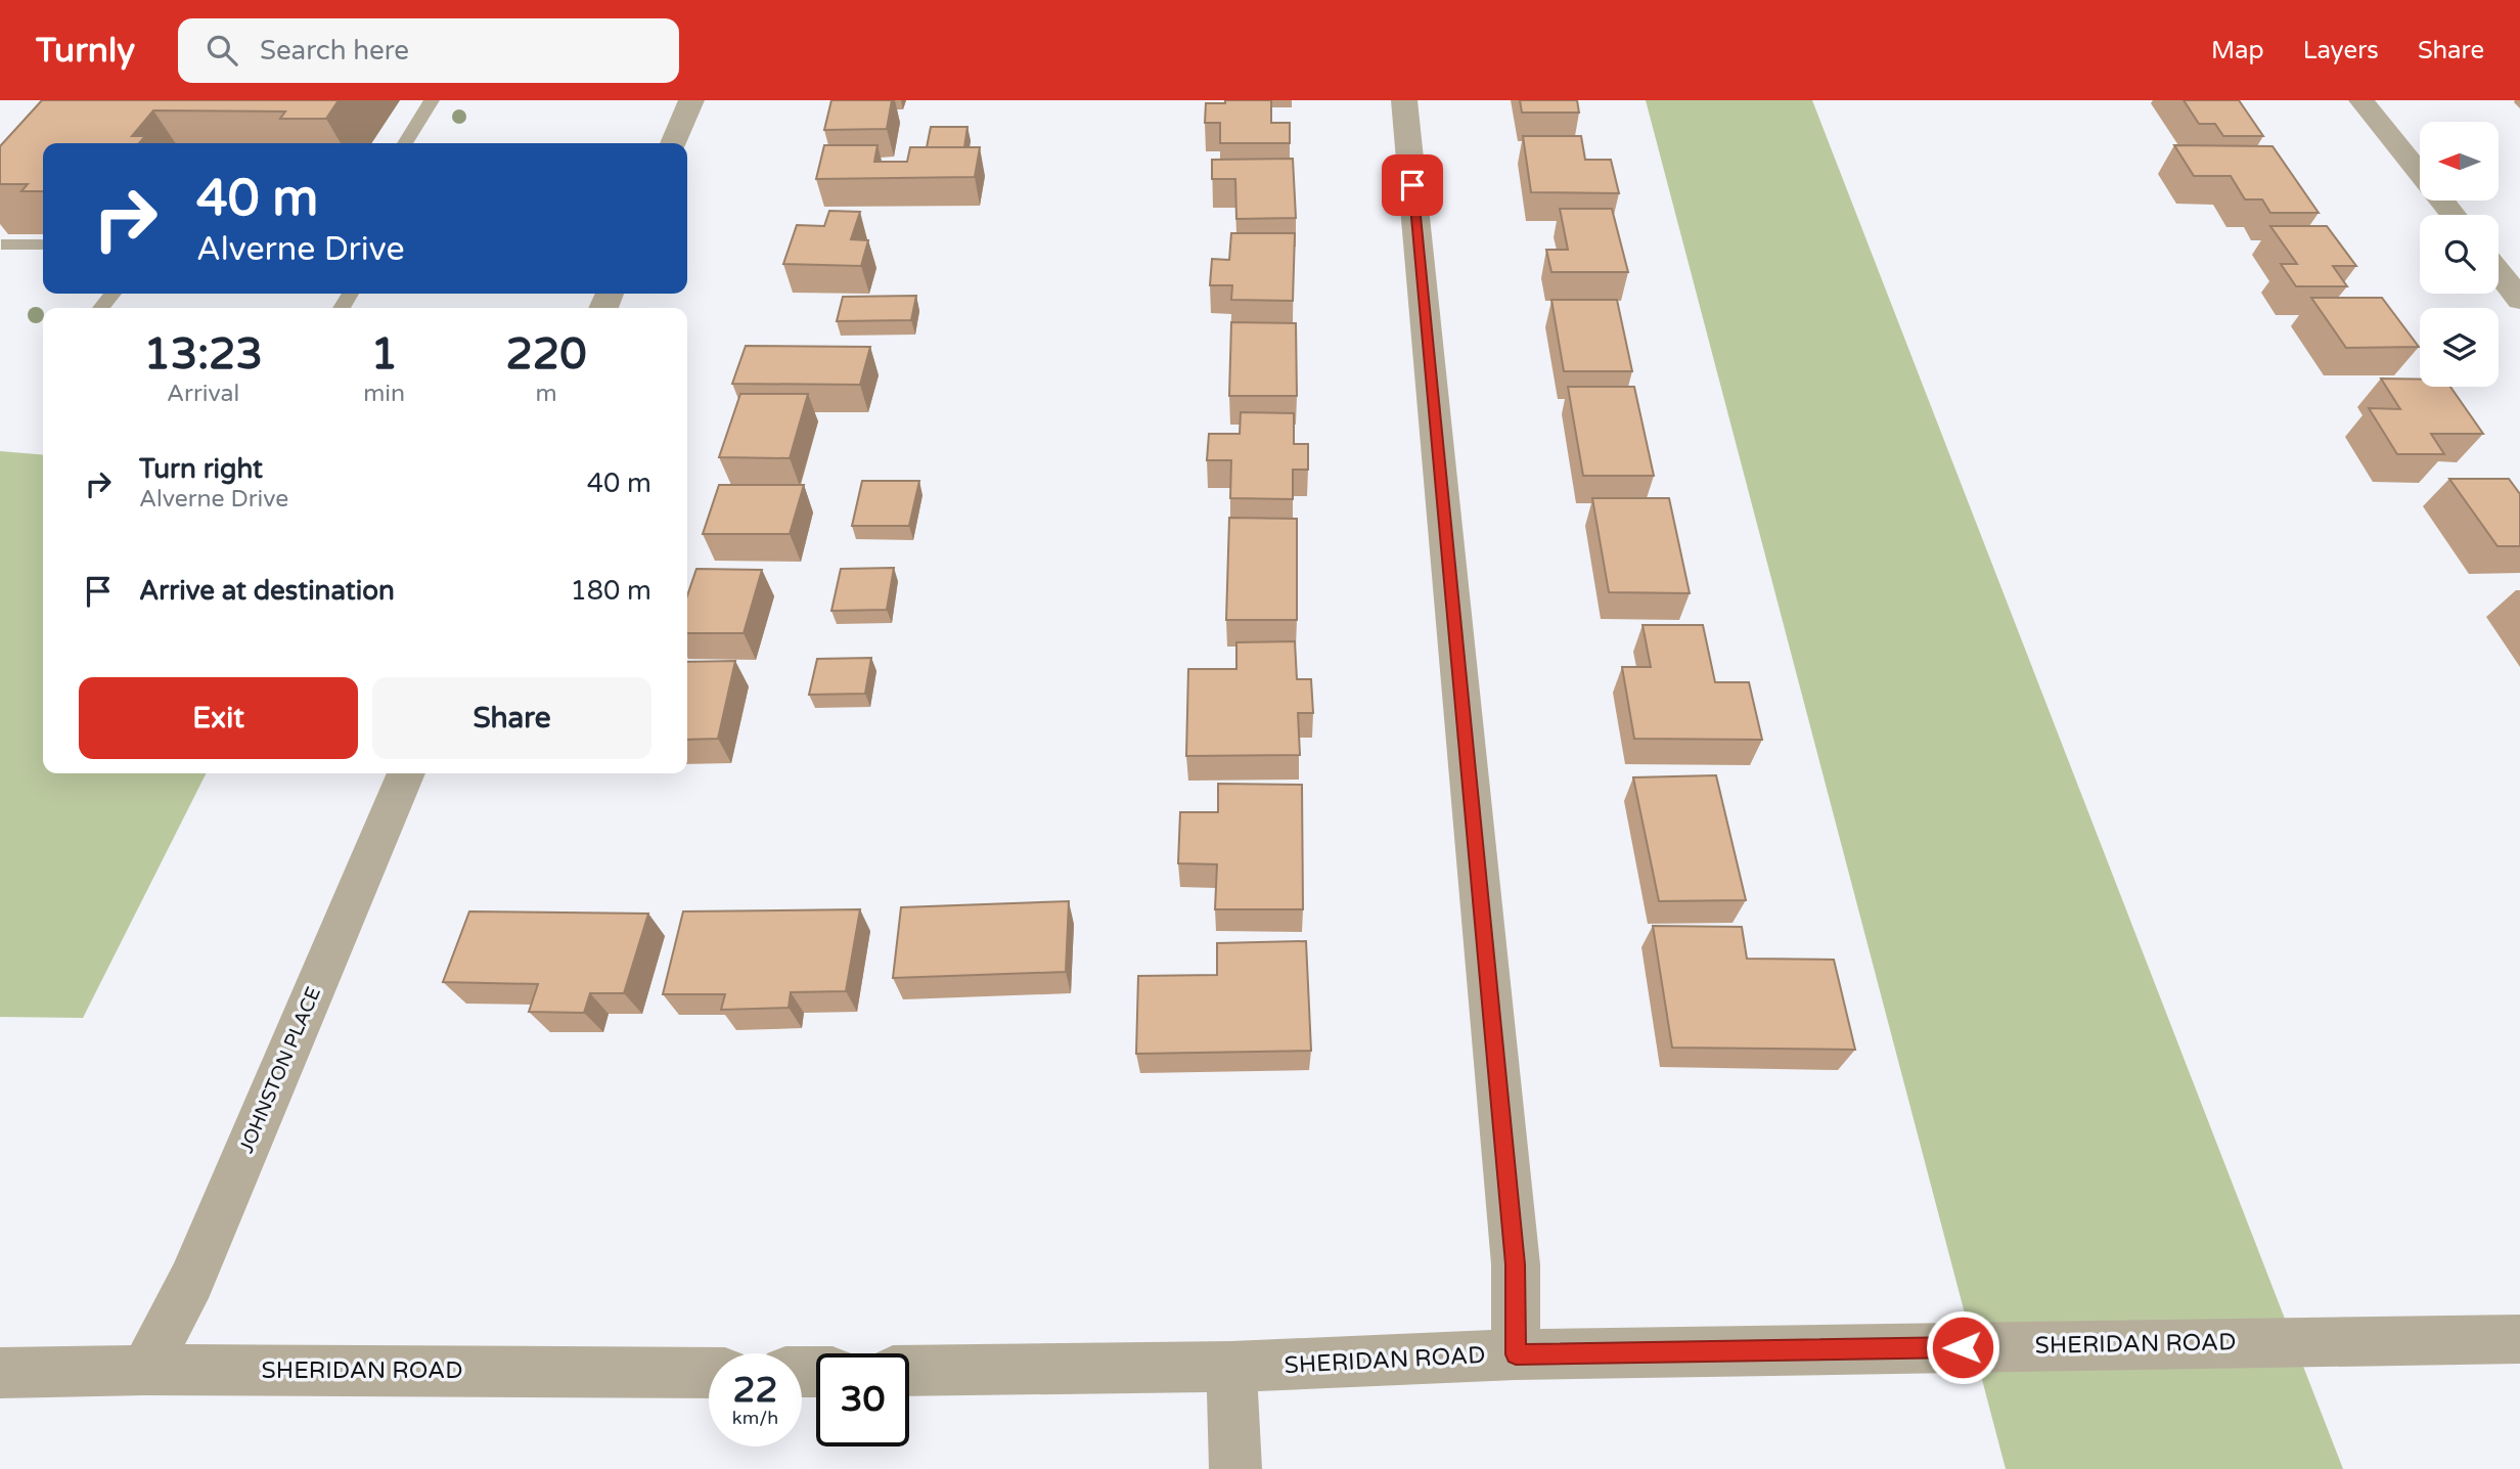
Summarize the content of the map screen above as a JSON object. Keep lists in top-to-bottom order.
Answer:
{
  "streets": {
    "street": ["JOHNSTON PLACE", "SHERIDAN ROAD"]
  },
  "crossings": [
    ["JOHNSTON PLACE", "SHERIDAN ROAD"]
  ],
  "north": "left",
  "page": {
    "header": "Turnly",
    "search": "Search here",
    "nav": ["Map", "Layers", "Share"],
    "turn": ["40 m", "Alverne Drive"],
    "eta": [
      "13:23",
      "Arrival",
      "1",
      "min",
      "220",
      "m"
    ],
    "list": [
      {
        "name": "Turn right",
        "note": "Alverne Drive",
        "value": "40 m"
      },
      {
        "name": "Arrive at destination",
        "value": "180 m"
      }
    ],
    "buttons": ["Exit", "Share"],
    "speed": "22 km/h",
    "limit": "30"
  }
}
